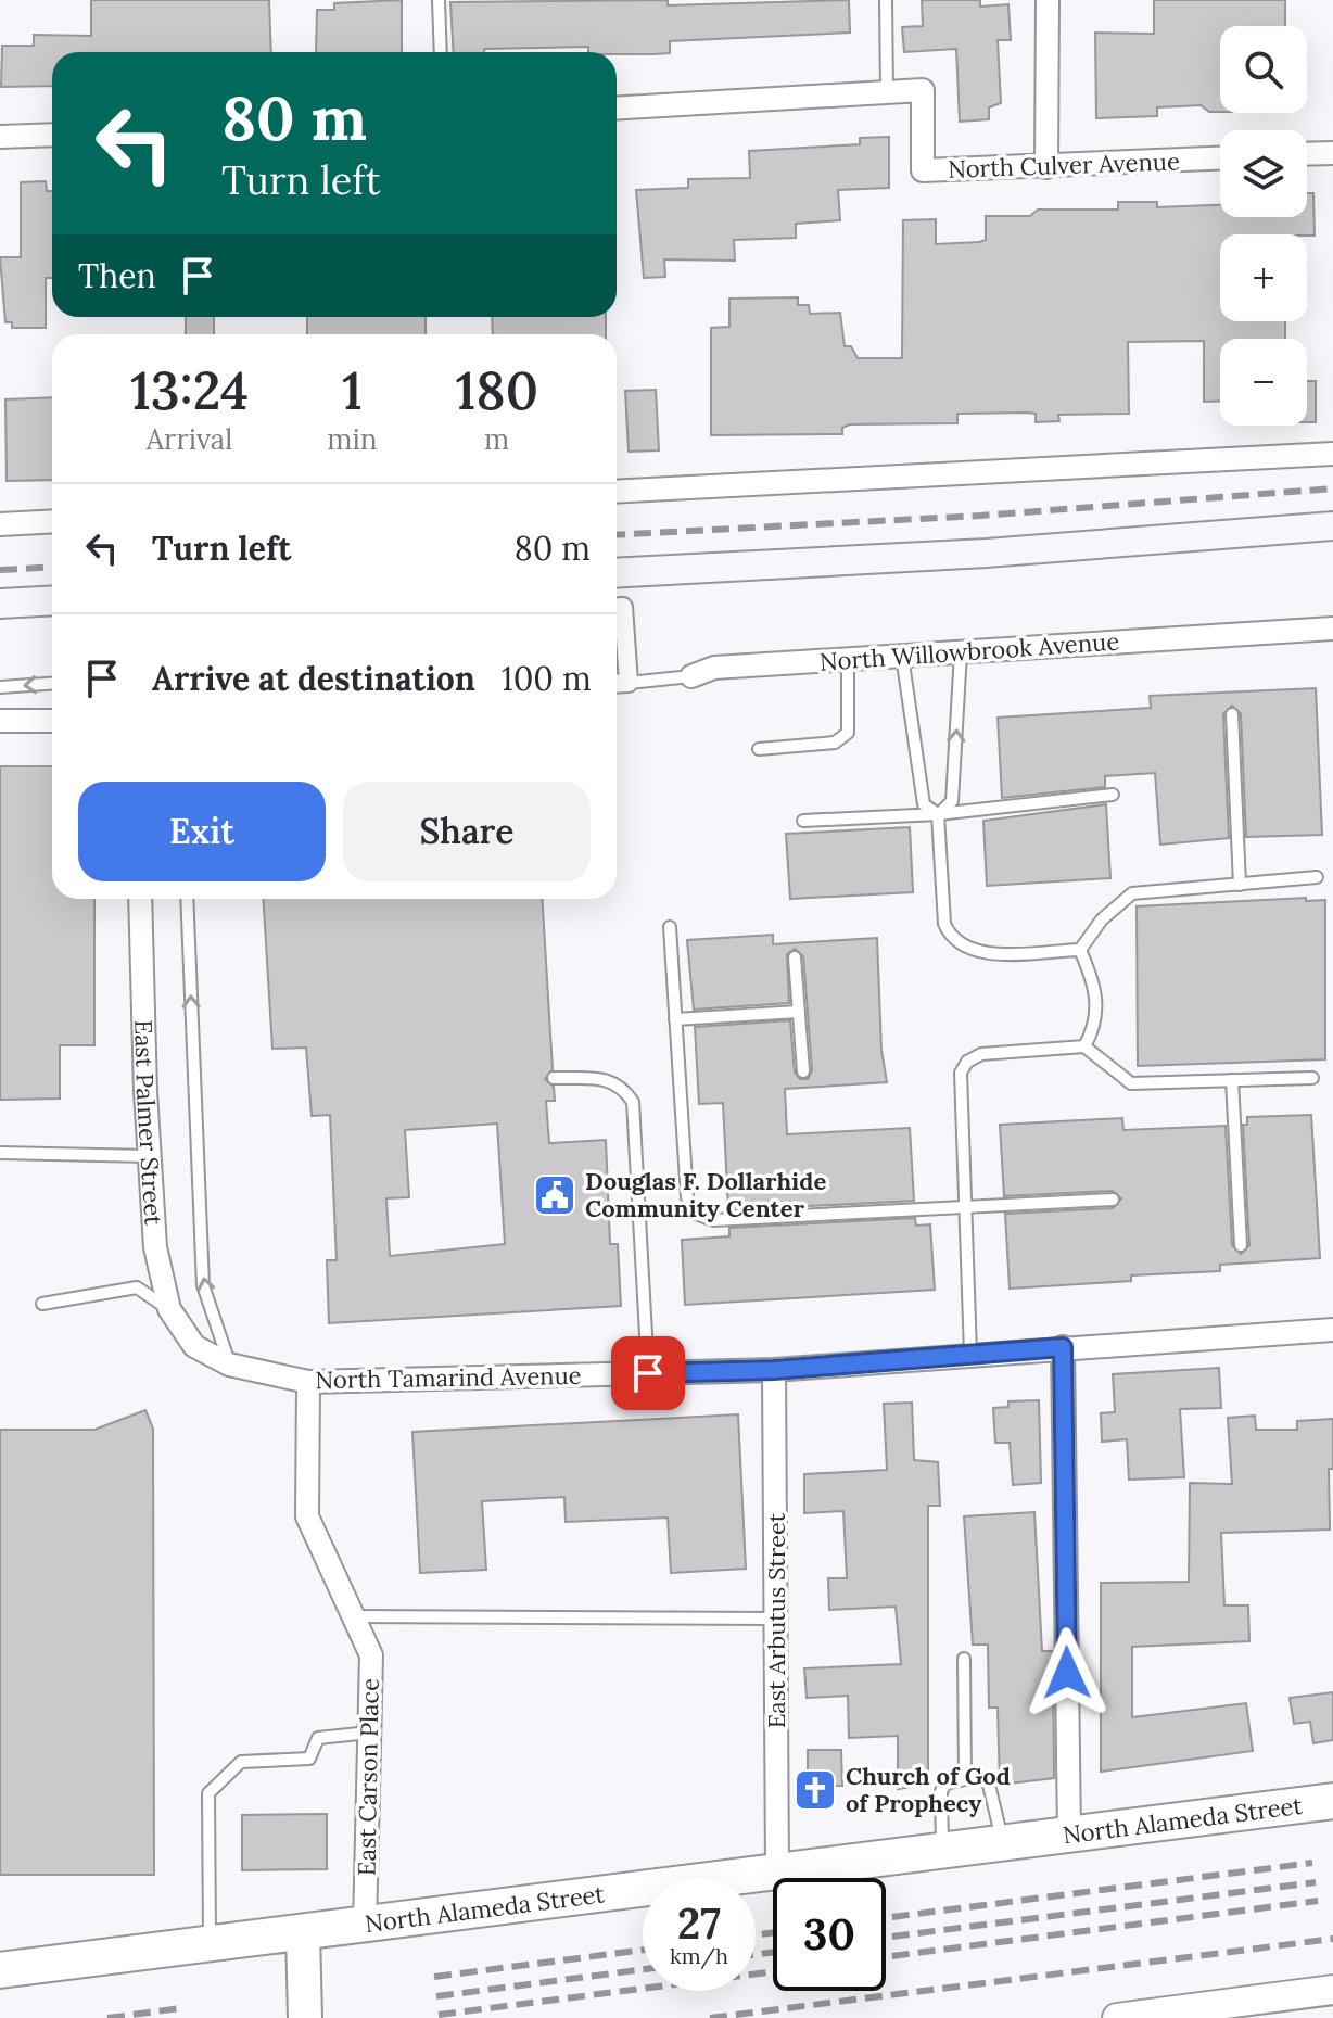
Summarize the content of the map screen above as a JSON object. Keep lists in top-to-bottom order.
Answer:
{
  "streets": {
    "main road": ["North Alameda Street"],
    "street": [
      "North Culver Avenue",
      "North Willowbrook Avenue",
      "East Palmer Street",
      "North Tamarind Avenue",
      "East Arbutus Street",
      "East Carson Place"
    ]
  },
  "crossings": [
    ["East Palmer Street", "North Tamarind Avenue"],
    ["North Tamarind Avenue", "East Arbutus Street"],
    ["North Tamarind Avenue", "East Carson Place"],
    ["East Arbutus Street", "North Alameda Street"],
    ["East Carson Place", "North Alameda Street"]
  ],
  "places": {
    "public building": ["Douglas F. Dollarhide Community Center"],
    "church": ["Church of God of Prophecy"]
  },
  "page": {
    "map_buttons": ["+", "−"],
    "turn": ["80 m", "Turn left"],
    "then": "Then",
    "eta": [
      "13:24",
      "Arrival",
      "1",
      "min",
      "180",
      "m"
    ],
    "list": [
      {
        "name": "Turn left",
        "value": "80 m"
      },
      {
        "name": "Arrive at destination",
        "value": "100 m"
      }
    ],
    "buttons": ["Exit", "Share"],
    "speed": "27 km/h",
    "limit": "30"
  }
}
